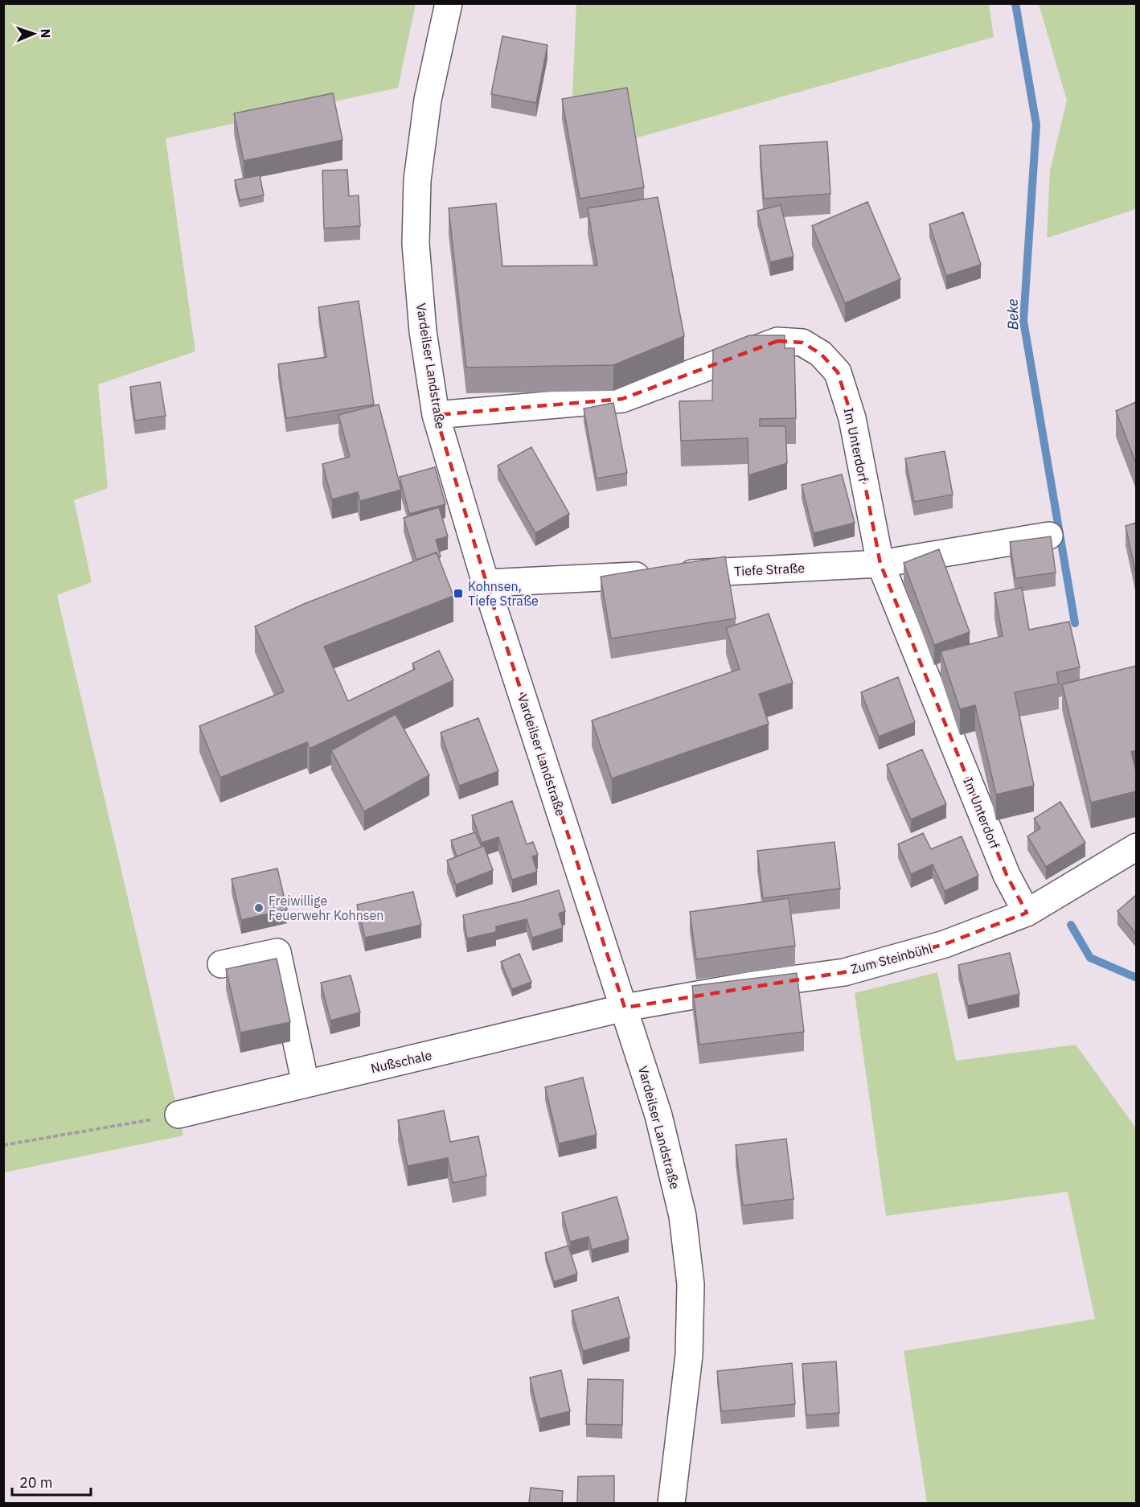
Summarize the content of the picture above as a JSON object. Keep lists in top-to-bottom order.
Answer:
{
  "streets": {
    "street": [
      "Vardeilser Landstraße",
      "Im Unterdorf",
      "Tiefe Straße",
      "Zum Steinbühl",
      "Nußschale"
    ]
  },
  "crossings": [
    ["Vardeilser Landstraße", "Im Unterdorf"],
    ["Vardeilser Landstraße", "Tiefe Straße"],
    ["Vardeilser Landstraße", "Zum Steinbühl"],
    ["Vardeilser Landstraße", "Nußschale"],
    ["Im Unterdorf", "Tiefe Straße"],
    ["Im Unterdorf", "Zum Steinbühl"],
    ["Zum Steinbühl", "Nußschale"]
  ],
  "water": ["Beke"],
  "places": {
    "transit": ["Kohnsen, Tiefe Straße"],
    "other": ["Freiwillige Feuerwehr Kohnsen"]
  },
  "scale_bar": "20 m",
  "north": "right"
}
